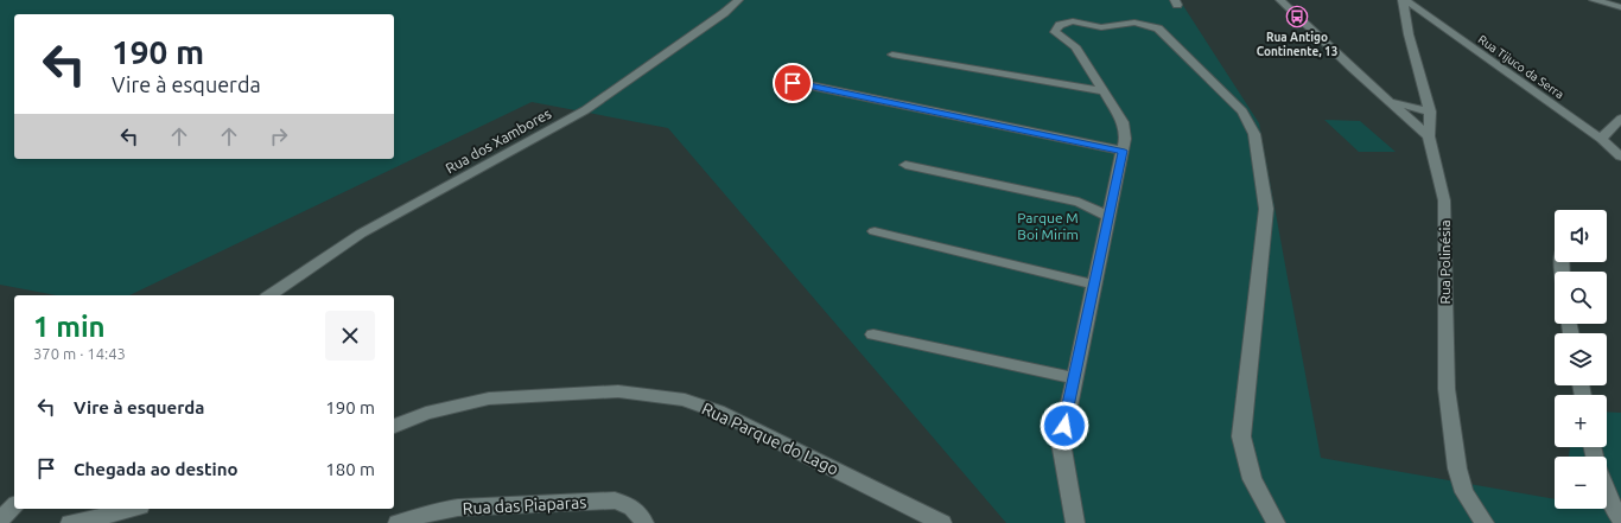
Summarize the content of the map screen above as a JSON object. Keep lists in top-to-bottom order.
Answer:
{
  "streets": {
    "street": [
      "Rua Tijuco da Serra",
      "Rua dos Xambores",
      "Rua Polinésia",
      "Rua Parque do Lago",
      "Rua das Piaparas"
    ]
  },
  "crossings": [
    ["Rua Tijuco da Serra", "Rua Polinésia"]
  ],
  "parks": ["Parque M Boi Mirim"],
  "places": {
    "bus stop": ["Rua Antigo Continente, 13"]
  },
  "page": {
    "turn": ["190 m", "Vire à esquerda"],
    "map_buttons": ["+", "−"],
    "heading": ["1 min", "370 m · 14:43"],
    "list": [
      {
        "name": "Vire à esquerda",
        "value": "190 m"
      },
      {
        "name": "Chegada ao destino",
        "value": "180 m"
      }
    ]
  }
}
